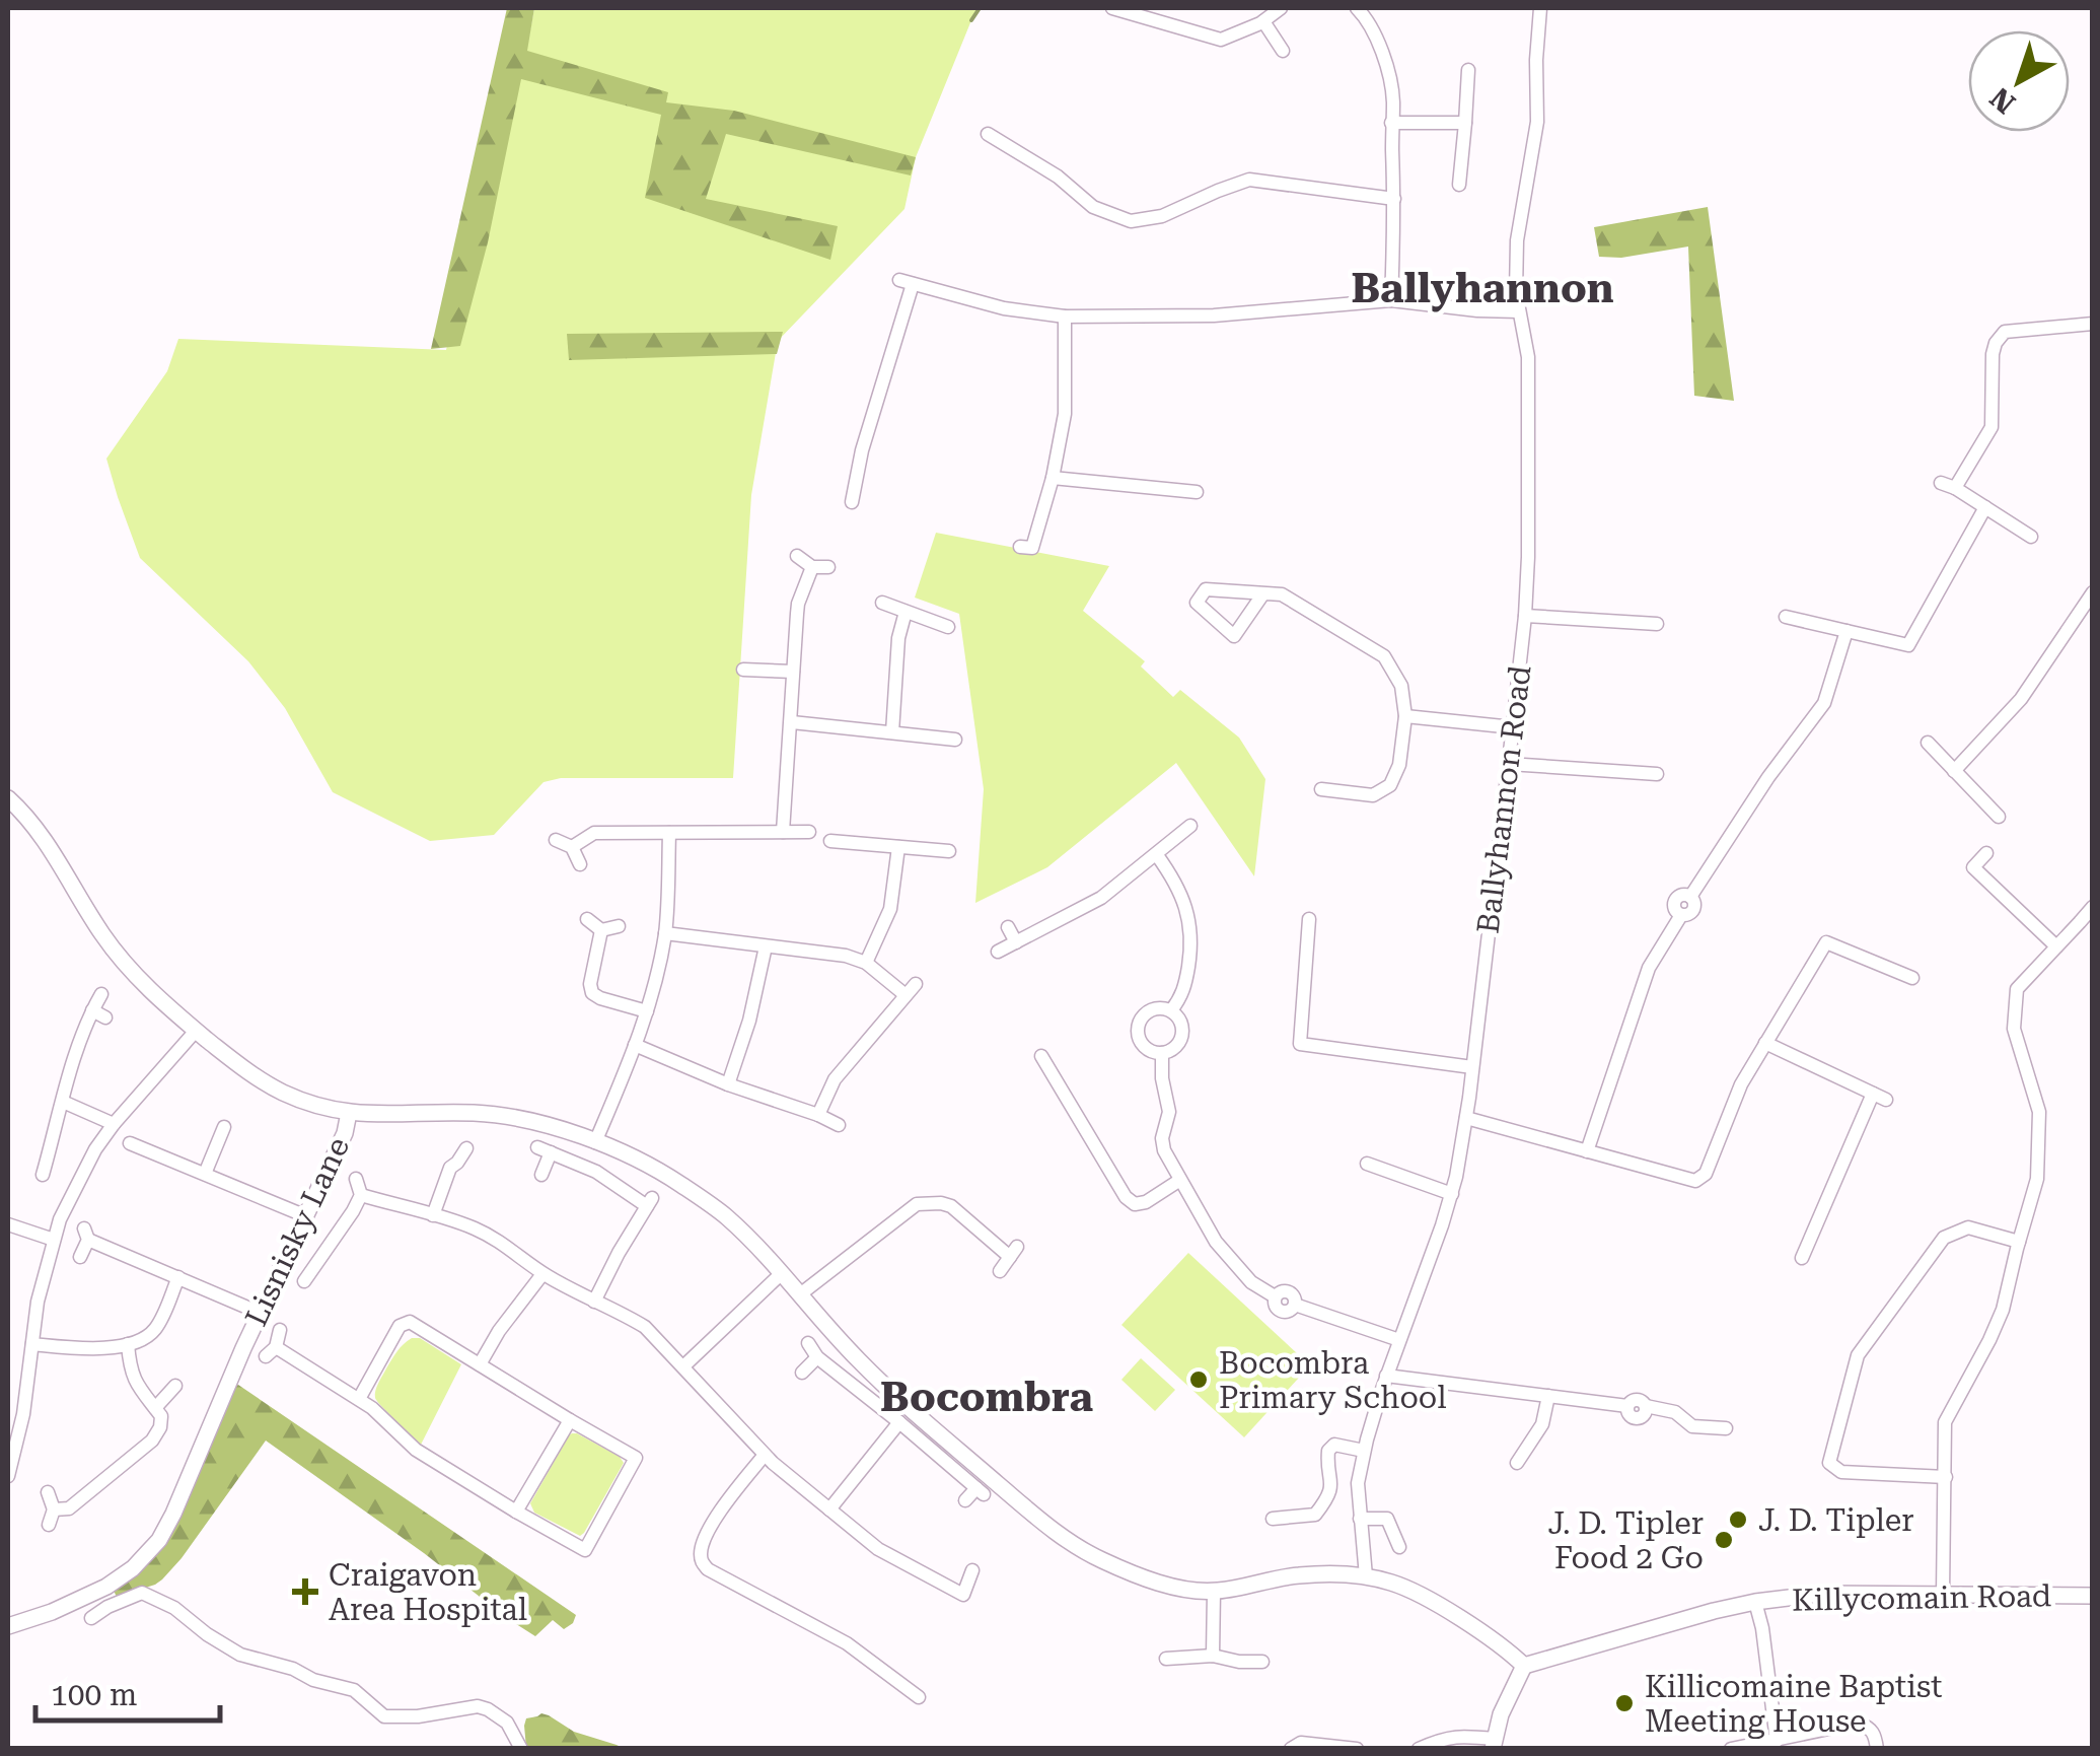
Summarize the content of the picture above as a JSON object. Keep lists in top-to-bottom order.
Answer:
{
  "streets": {
    "street": ["Ballyhannon Road", "Lisnisky Lane", "Killycomain Road"]
  },
  "districts": ["Ballyhannon", "Bocombra"],
  "places": {
    "other": [
      "Bocombra Primary School",
      "J. D. Tipler",
      "J. D. Tipler Food 2 Go",
      "Killicomaine Baptist Meeting House"
    ],
    "health": ["Craigavon Area Hospital"]
  },
  "scale_bar": "100 m",
  "north": "bottom left"
}
